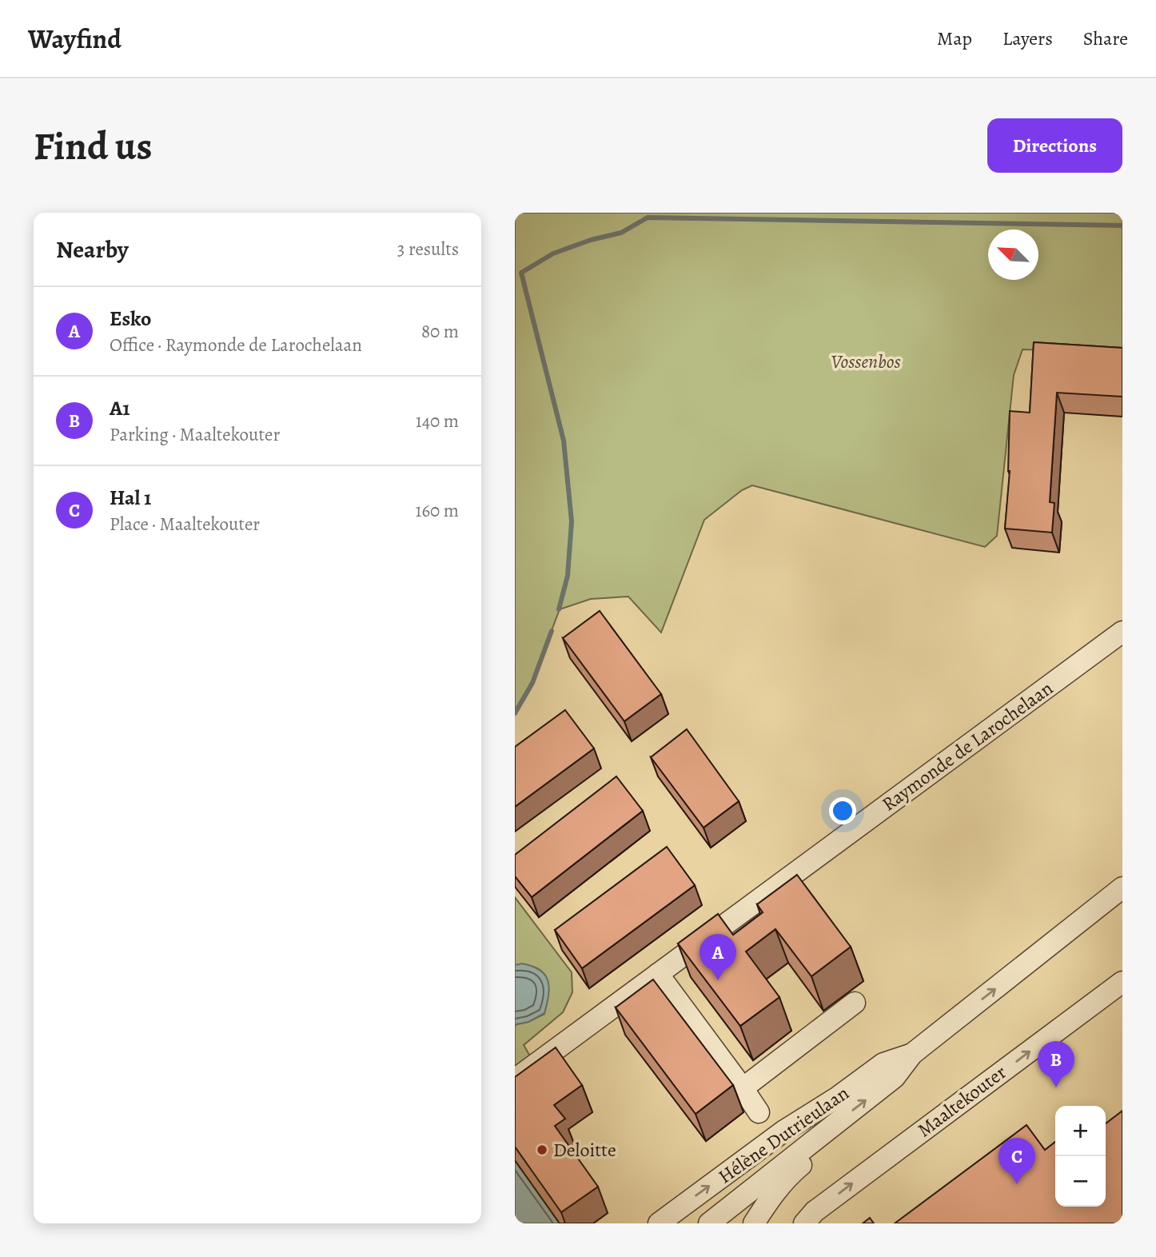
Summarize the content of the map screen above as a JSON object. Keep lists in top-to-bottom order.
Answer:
{
  "streets": {
    "street": ["Raymonde de Larochelaan", "Maaltekouter", "Hélène Dutrieulaan"]
  },
  "parks": ["Vossenbos"],
  "places": ["Deloitte"],
  "north": "top left",
  "page": {
    "header": "Wayfind",
    "nav": ["Map", "Layers", "Share"],
    "buttons": "Directions",
    "title": "Find us",
    "heading": ["Nearby", "3 results"],
    "list": [
      {
        "mark": "A",
        "name": "Esko",
        "note": "Office · Raymonde de Larochelaan",
        "value": "80 m"
      },
      {
        "mark": "B",
        "name": "A1",
        "note": "Parking · Maaltekouter",
        "value": "140 m"
      },
      {
        "mark": "C",
        "name": "Hal 1",
        "note": "Place · Maaltekouter",
        "value": "160 m"
      }
    ],
    "pins": ["A", "B", "C"],
    "map_buttons": ["+", "−"]
  }
}
